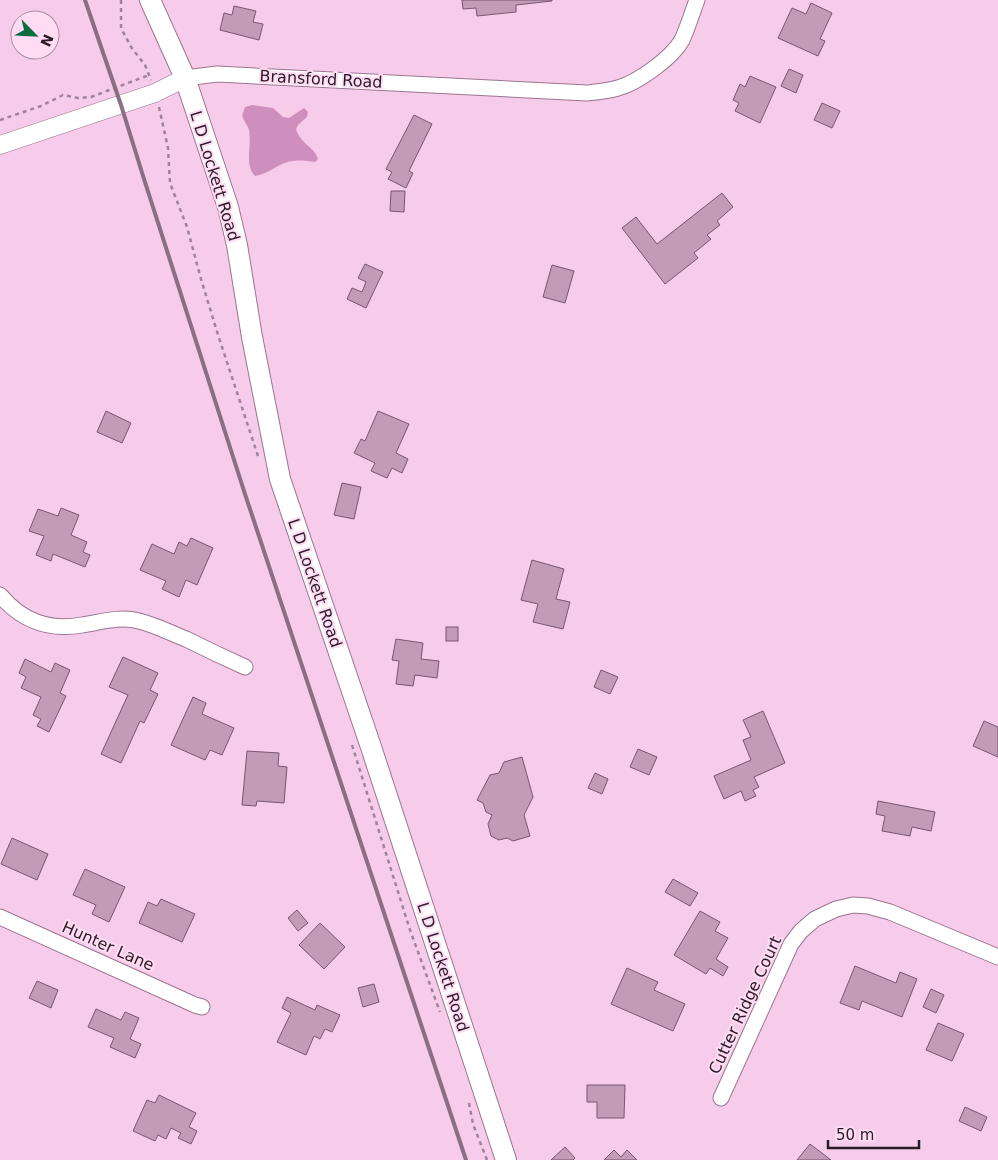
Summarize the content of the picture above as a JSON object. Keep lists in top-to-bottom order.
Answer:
{
  "streets": {
    "main road": ["L D Lockett Road"],
    "street": ["Bransford Road", "Hunter Lane", "Cutter Ridge Court"]
  },
  "crossings": [
    ["Bransford Road", "L D Lockett Road"]
  ],
  "scale_bar": "50 m",
  "north": "bottom right"
}
